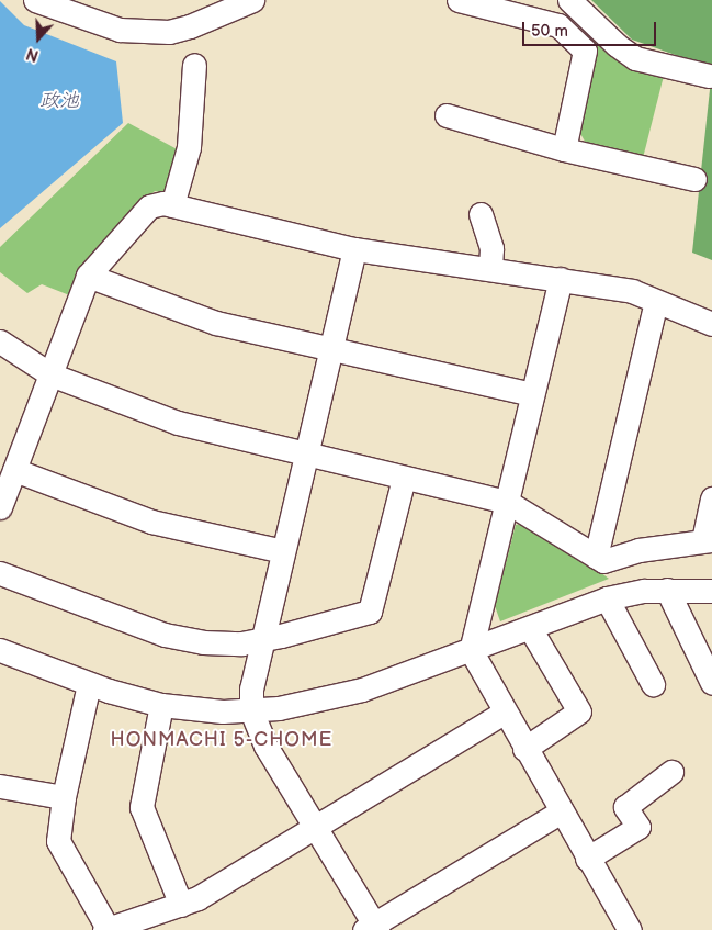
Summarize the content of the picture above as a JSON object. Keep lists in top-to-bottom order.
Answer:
{
  "districts": ["HONMACHI 5-CHOME"],
  "water": ["政池"],
  "scale_bar": "50 m",
  "north": "bottom"
}
